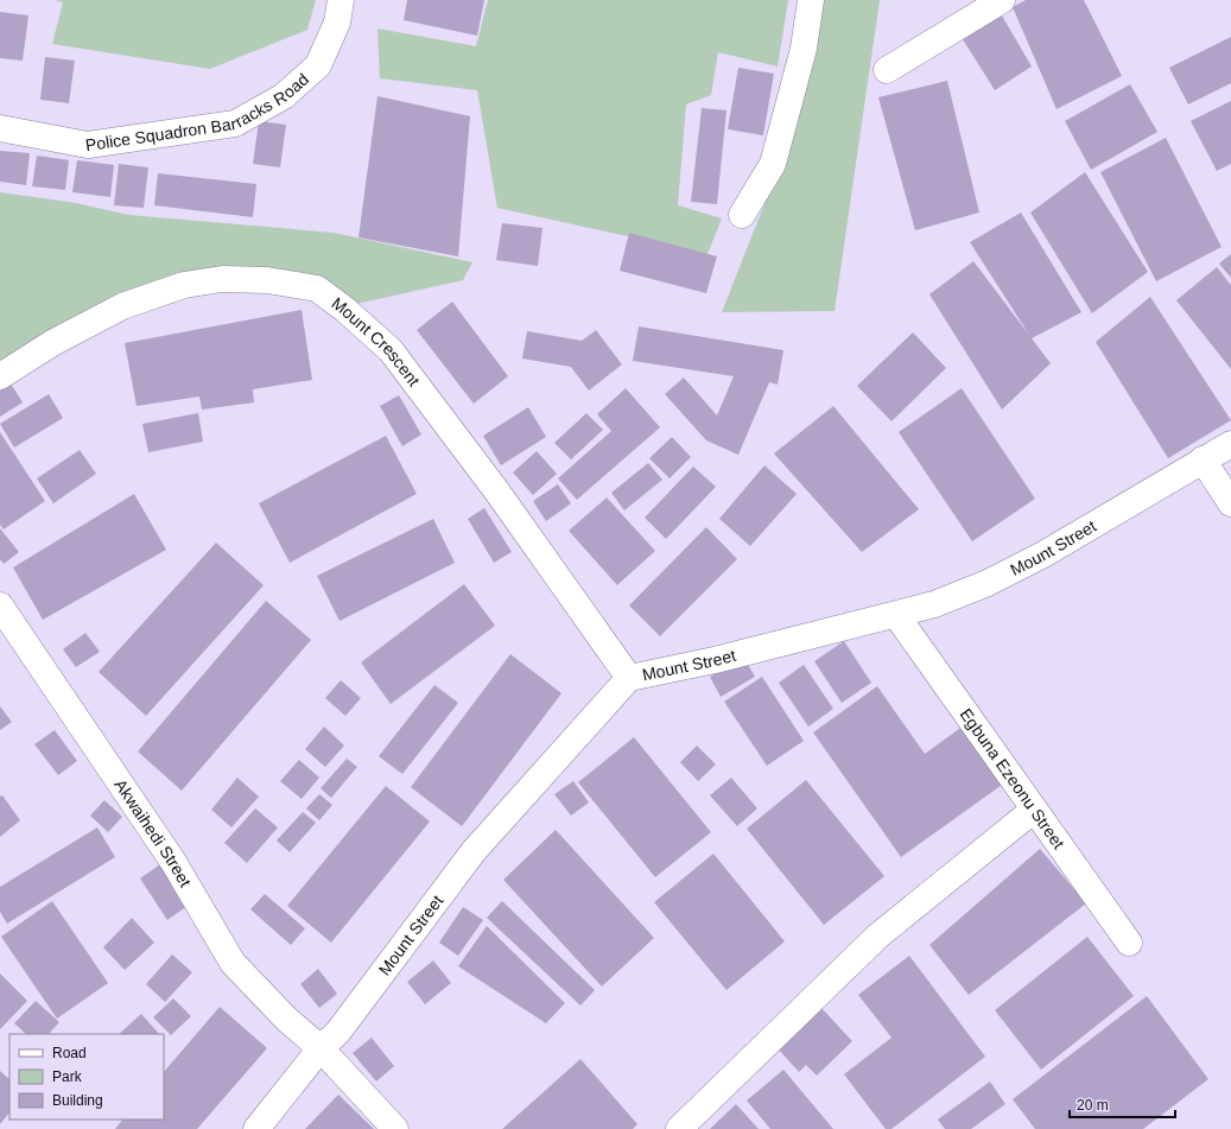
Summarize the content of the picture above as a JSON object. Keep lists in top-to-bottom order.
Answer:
{
  "streets": {
    "street": [
      "Police Squadron Barracks Road",
      "Mount Crescent",
      "Mount Street",
      "Egbuna Ezeonu Street",
      "Akwaihedi Street"
    ]
  },
  "crossings": [
    ["Mount Crescent", "Mount Street"],
    ["Mount Street", "Egbuna Ezeonu Street"],
    ["Mount Street", "Akwaihedi Street"]
  ],
  "legend": ["Road", "Park", "Building"],
  "scale_bar": "20 m"
}
